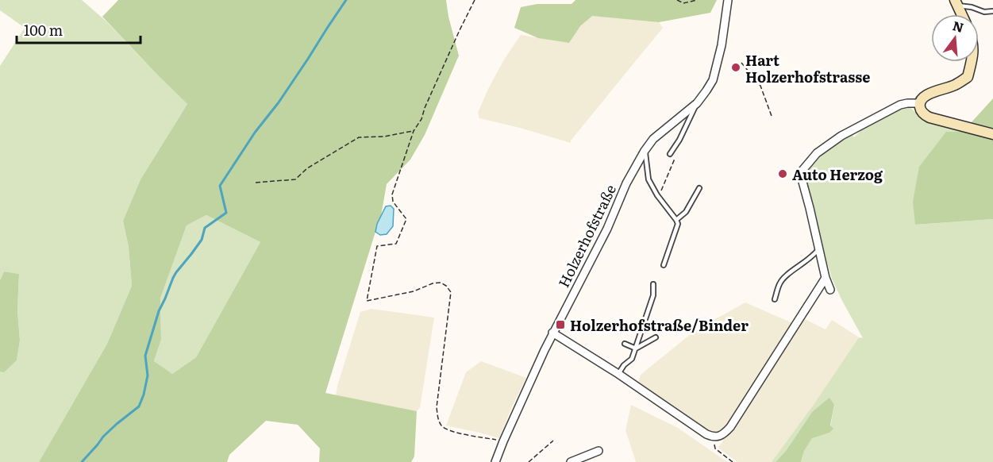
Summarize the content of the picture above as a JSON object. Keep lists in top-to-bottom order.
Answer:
{
  "streets": {
    "street": ["Holzerhofstraße"]
  },
  "places": {
    "other": ["Hart Holzerhofstrasse", "Auto Herzog"],
    "transit": ["Holzerhofstraße/Binder"]
  },
  "scale_bar": "100 m",
  "north": "top"
}
